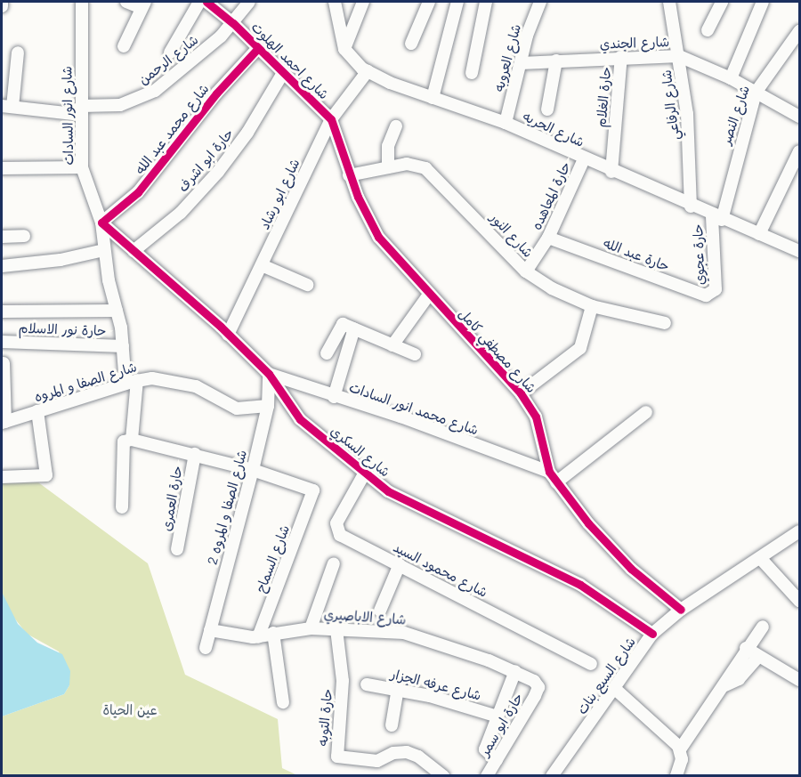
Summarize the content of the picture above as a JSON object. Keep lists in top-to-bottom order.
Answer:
{
  "streets": {
    "street": [
      "شارع الجندي",
      "شارع العروبه",
      "شارع الرحمن",
      "شارع احمد الهلوت",
      "حارة الغلام",
      "شارع الرفاعي",
      "شارع النصر",
      "شارع انور السادات",
      "شارع محمد عبد الله",
      "شارع الحريه",
      "حارة ابو اشرف",
      "شارع ابو رشاد",
      "حارة المعاهده",
      "شارع النور",
      "حارة عبد الله",
      "حارة عجوي",
      "حارة نور الاسلام",
      "شارع مصطفي كامل",
      "شارع الصفا و المروه",
      "شارع محمد انور السادات",
      "شارع السكري",
      "حارة العمرى",
      "شارع الصفا و المروه 2",
      "شارع السماح",
      "شارع محمود السيد",
      "شارع الاباصيري",
      "شارع السبع بنات",
      "شارع عرفه الجزار",
      "حارة التوبه",
      "حارة ابو سمر"
    ]
  },
  "crossings": [
    ["شارع الجندي", "شارع العروبه"],
    ["شارع الجندي", "حارة الغلام"],
    ["شارع الجندي", "شارع الرفاعي"],
    ["شارع الجندي", "شارع النصر"],
    ["شارع العروبه", "شارع الحريه"],
    ["شارع الرحمن", "شارع احمد الهلوت"],
    ["شارع الرحمن", "شارع انور السادات"],
    ["شارع احمد الهلوت", "شارع محمد عبد الله"],
    ["شارع احمد الهلوت", "حارة ابو اشرف"],
    ["شارع احمد الهلوت", "شارع ابو رشاد"],
    ["شارع احمد الهلوت", "شارع مصطفي كامل"],
    ["حارة الغلام", "شارع الحريه"],
    ["شارع الرفاعي", "شارع الحريه"],
    ["شارع النصر", "شارع الحريه"],
    ["شارع النصر", "حارة عجوي"],
    ["شارع انور السادات", "شارع محمد عبد الله"],
    ["شارع انور السادات", "حارة نور الاسلام"],
    ["شارع انور السادات", "شارع الصفا و المروه"],
    ["شارع انور السادات", "شارع السكري"],
    ["شارع محمد عبد الله", "شارع السكري"],
    ["شارع الحريه", "شارع ابو رشاد"],
    ["شارع الحريه", "حارة المعاهده"],
    ["شارع الحريه", "حارة عجوي"],
    ["حارة ابو اشرف", "شارع السكري"],
    ["شارع ابو رشاد", "شارع مصطفي كامل"],
    ["شارع ابو رشاد", "شارع السكري"],
    ["حارة المعاهده", "شارع النور"],
    ["حارة المعاهده", "حارة عبد الله"],
    ["شارع النور", "شارع مصطفي كامل"],
    ["حارة عبد الله", "حارة عجوي"],
    ["شارع مصطفي كامل", "شارع محمد انور السادات"],
    ["شارع مصطفي كامل", "شارع السبع بنات"],
    ["شارع الصفا و المروه", "شارع الصفا و المروه 2"],
    ["شارع محمد انور السادات", "شارع السكري"],
    ["شارع محمد انور السادات", "شارع الصفا و المروه 2"],
    ["شارع السكري", "شارع الصفا و المروه 2"],
    ["شارع السكري", "شارع محمود السيد"],
    ["شارع السكري", "شارع السبع بنات"],
    ["شارع الصفا و المروه 2", "شارع السماح"],
    ["شارع الصفا و المروه 2", "شارع الاباصيري"],
    ["شارع السماح", "شارع الاباصيري"],
    ["شارع الاباصيري", "حارة التوبه"],
    ["شارع الاباصيري", "حارة ابو سمر"]
  ],
  "parks": ["عين الحياة"]
}
